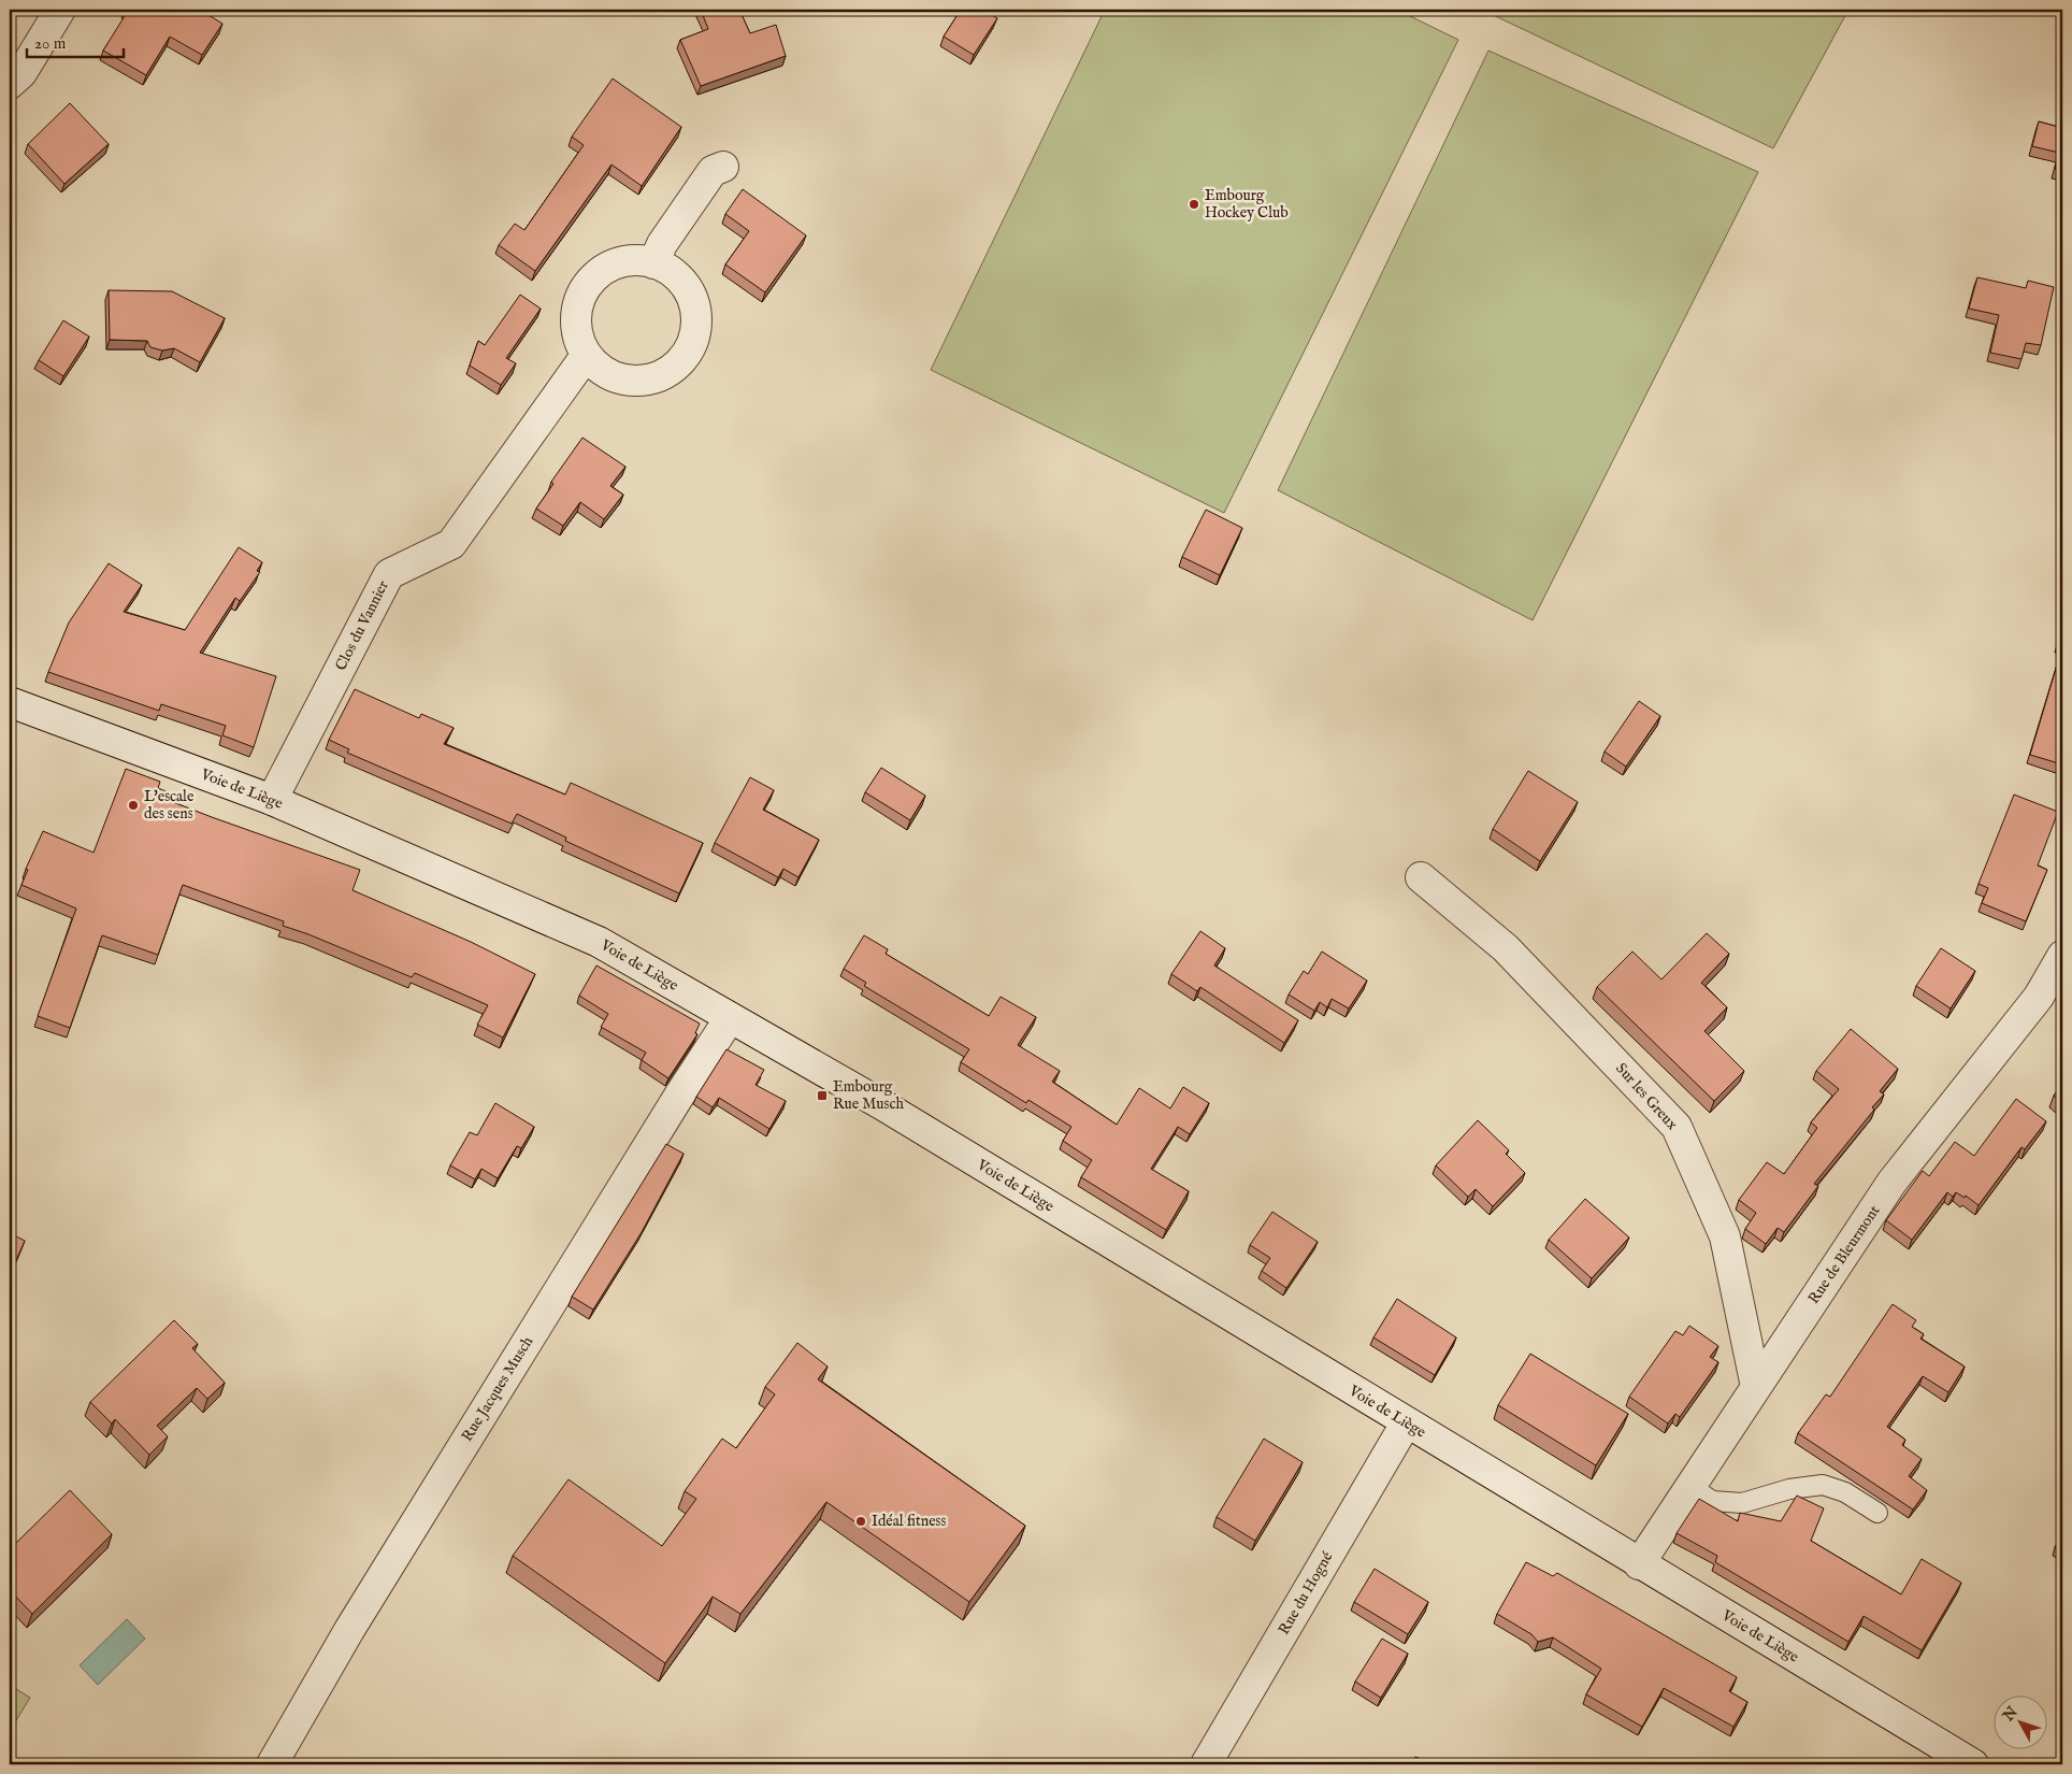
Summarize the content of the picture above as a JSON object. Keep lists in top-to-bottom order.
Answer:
{
  "streets": {
    "street": [
      "Clos du Vannier",
      "Voie de Liège",
      "Sur les Greux",
      "Rue de Bleurmont",
      "Rue Jacques Musch",
      "Rue du Hogné"
    ]
  },
  "crossings": [
    ["Clos du Vannier", "Voie de Liège"],
    ["Voie de Liège", "Rue de Bleurmont"],
    ["Voie de Liège", "Rue Jacques Musch"],
    ["Voie de Liège", "Rue du Hogné"],
    ["Sur les Greux", "Rue de Bleurmont"]
  ],
  "places": {
    "other": ["Embourg Hockey Club", "L'escale des sens", "Idéal fitness"],
    "transit": ["Embourg Rue Musch"]
  },
  "scale_bar": "20 m",
  "north": "top left"
}
